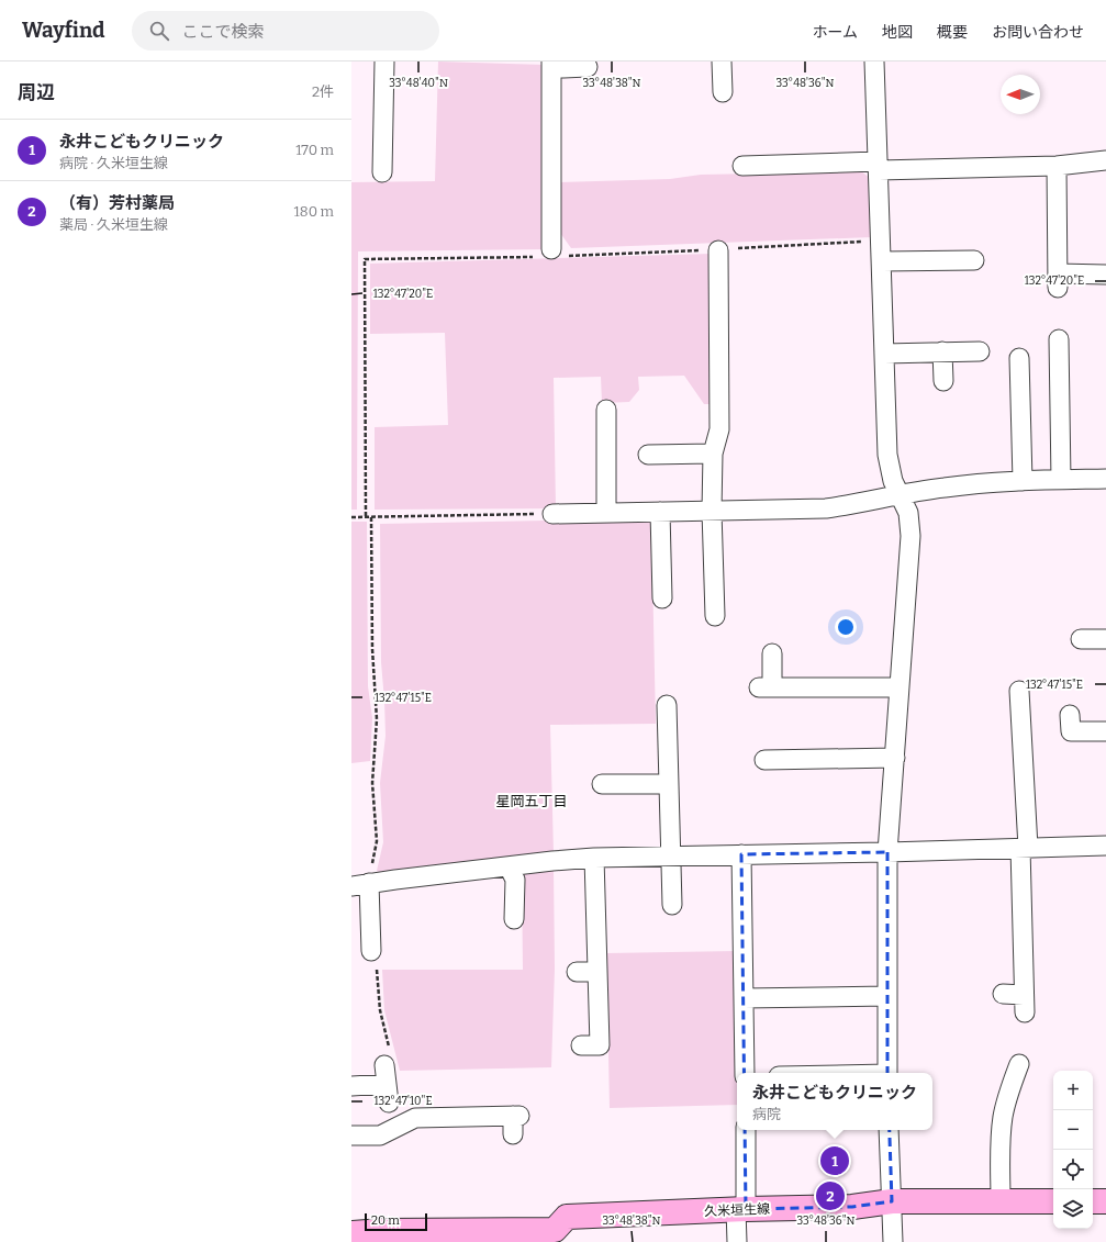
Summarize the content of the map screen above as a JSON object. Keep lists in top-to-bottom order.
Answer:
{
  "streets": {
    "main road": ["久米垣生線"]
  },
  "districts": ["星岡五丁目"],
  "scale_bar": "20 m",
  "north": "left",
  "page": {
    "header": "Wayfind",
    "search": "ここで検索",
    "nav": [
      "ホーム",
      "地図",
      "概要",
      "お問い合わせ"
    ],
    "heading": ["周辺", "2件"],
    "list": [
      {
        "mark": "1",
        "name": "永井こどもクリニック",
        "note": "病院 · 久米垣生線",
        "value": "170 m"
      },
      {
        "mark": "2",
        "name": "（有）芳村薬局",
        "note": "薬局 · 久米垣生線",
        "value": "180 m"
      }
    ],
    "map_buttons": ["+", "−"],
    "popup": ["永井こどもクリニック", "病院"],
    "pins": ["1", "2"],
    "scale": "20 m"
  },
  "coordinates": [
    "33°48'40\"N",
    "33°48'38\"N",
    "33°48'36\"N",
    "132°47'20\"E",
    "132°47'15\"E",
    "132°47'10\"E"
  ]
}
